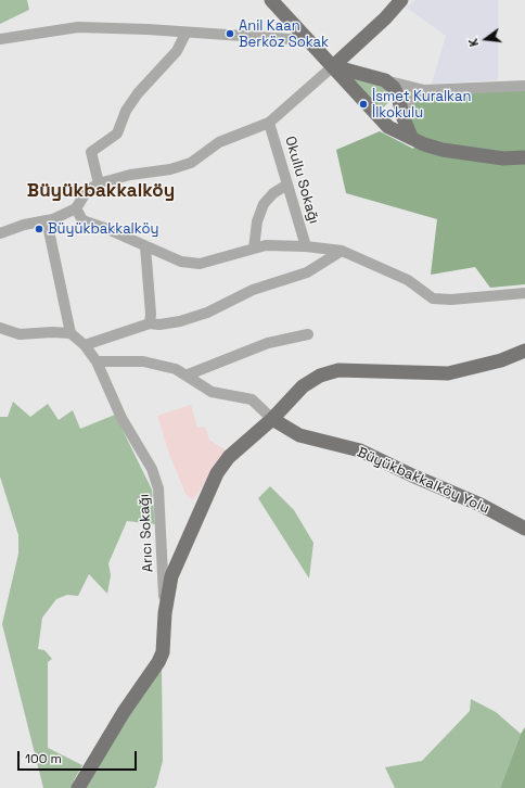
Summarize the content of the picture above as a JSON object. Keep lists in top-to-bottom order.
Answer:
{
  "streets": {
    "main road": ["Büyükbakkalköy Yolu"],
    "street": ["Okullu Sokağı", "Arıcı Sokağı"]
  },
  "districts": ["Büyükbakkalköy"],
  "places": ["Anil Kaan Berköz Sokak", "İsmet Kuralkan İlkokulu", "Büyükbakkalköy"],
  "scale_bar": "100 m",
  "north": "left"
}
